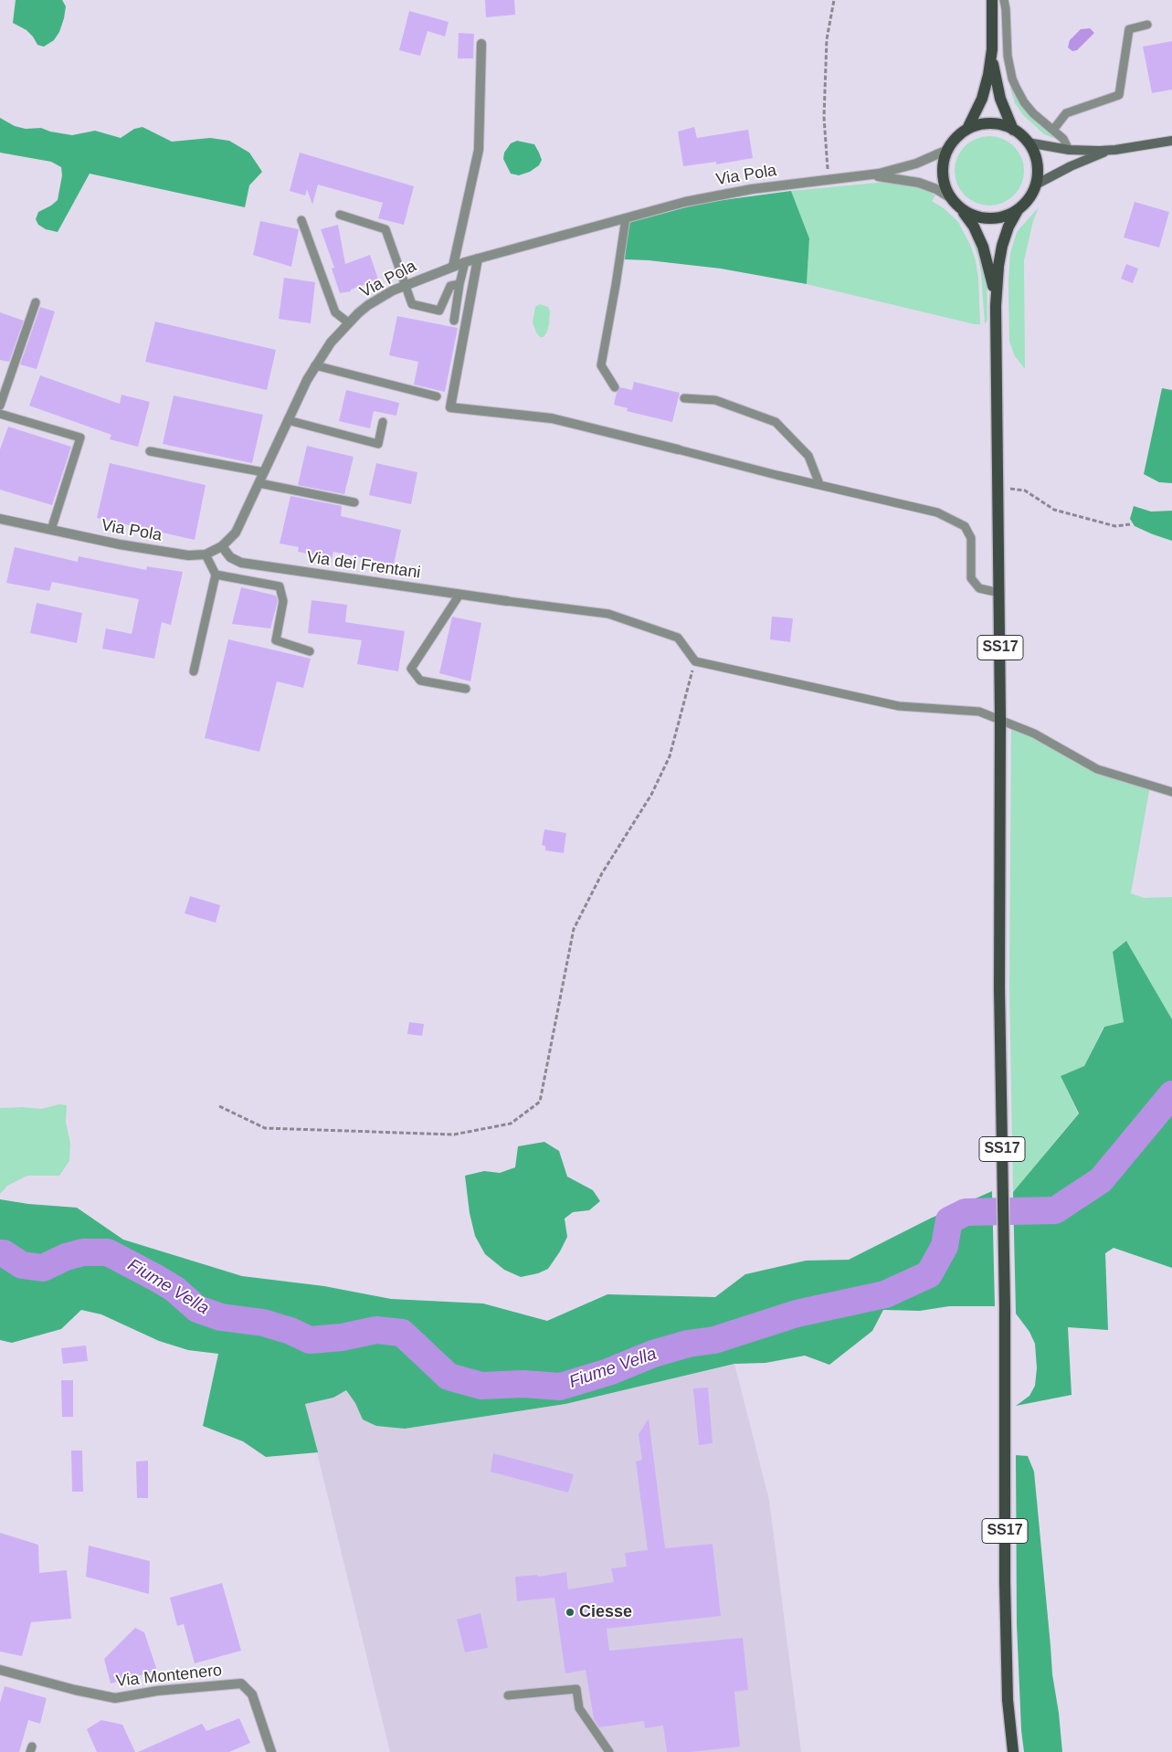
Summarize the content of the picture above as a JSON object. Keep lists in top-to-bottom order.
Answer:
{
  "streets": {
    "main road": ["SS17"],
    "street": ["Via Pola", "Via dei Frentani", "Via Montenero"]
  },
  "crossings": [
    ["Via Pola", "Via dei Frentani"]
  ],
  "water": ["Fiume Vella"],
  "places": ["Ciesse"]
}
